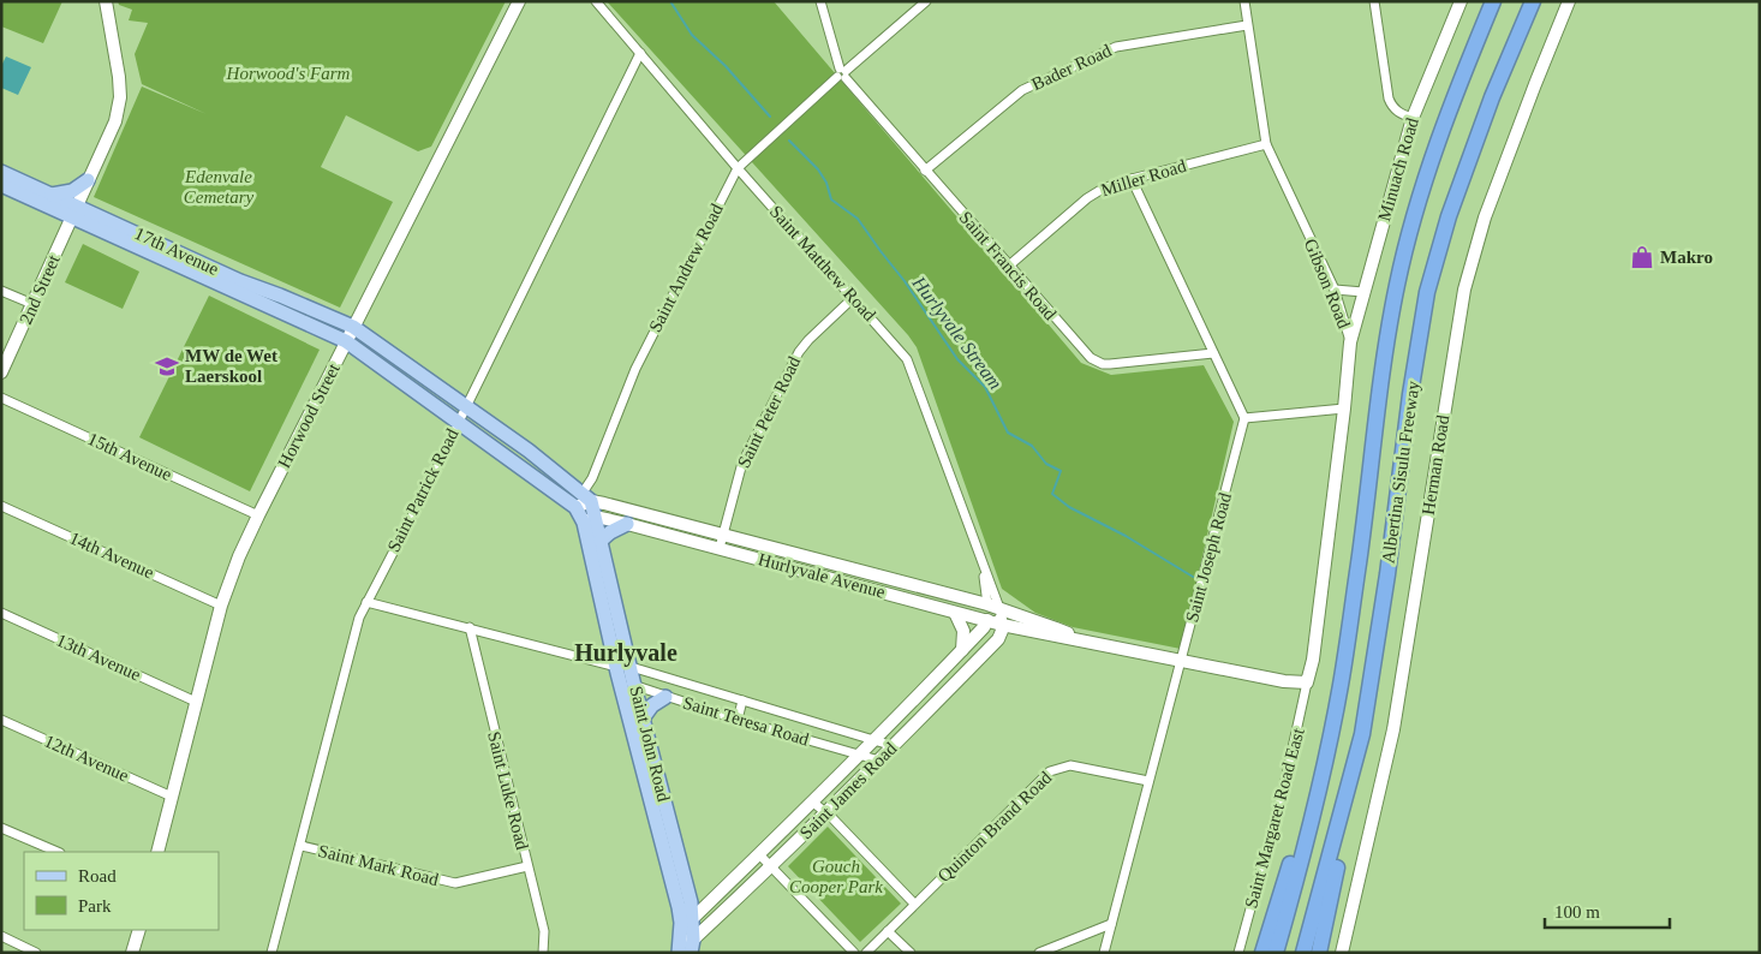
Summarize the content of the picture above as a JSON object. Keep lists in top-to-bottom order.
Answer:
{
  "streets": {
    "highway": ["Albertina Sisulu Freeway"],
    "main road": ["17th Avenue", "Hurlyvale Avenue", "Saint John Road"],
    "street": [
      "Bader Road",
      "Minuach Road",
      "Miller Road",
      "Saint Matthew Road",
      "Saint Francis Road",
      "Saint Andrew Road",
      "Gibson Road",
      "2nd Street",
      "Saint Peter Road",
      "Horwood Street",
      "15th Avenue",
      "Herman Road",
      "Saint Patrick Road",
      "14th Avenue",
      "Saint Joseph Road",
      "13th Avenue",
      "Saint Teresa Road",
      "12th Avenue",
      "Saint Luke Road",
      "Saint James Road",
      "Saint Margaret Road East",
      "Quinton Brand Road",
      "Saint Mark Road"
    ]
  },
  "crossings": [
    ["Bader Road", "Saint Francis Road"],
    ["Bader Road", "Gibson Road"],
    ["Minuach Road", "Gibson Road"],
    ["Miller Road", "Saint Francis Road"],
    ["Miller Road", "Gibson Road"],
    ["17th Avenue", "2nd Street"],
    ["17th Avenue", "Horwood Street"],
    ["17th Avenue", "Hurlyvale Avenue"],
    ["Saint Matthew Road", "Saint Andrew Road"],
    ["Saint Matthew Road", "Saint Peter Road"],
    ["Saint Matthew Road", "Saint Patrick Road"],
    ["Saint Matthew Road", "Hurlyvale Avenue"],
    ["Saint Matthew Road", "Saint James Road"],
    ["Saint Francis Road", "Saint Andrew Road"],
    ["Saint Andrew Road", "Hurlyvale Avenue"],
    ["Saint Andrew Road", "Saint John Road"],
    ["Gibson Road", "Hurlyvale Avenue"],
    ["Gibson Road", "Saint Margaret Road East"],
    ["Saint Peter Road", "Hurlyvale Avenue"],
    ["Horwood Street", "15th Avenue"],
    ["Horwood Street", "14th Avenue"],
    ["Horwood Street", "Hurlyvale Avenue"],
    ["Horwood Street", "13th Avenue"],
    ["Horwood Street", "12th Avenue"],
    ["Saint Patrick Road", "Hurlyvale Avenue"],
    ["Saint Patrick Road", "Saint Teresa Road"],
    ["Saint Patrick Road", "Saint Mark Road"],
    ["Saint Joseph Road", "Hurlyvale Avenue"],
    ["Saint Joseph Road", "Quinton Brand Road"],
    ["Hurlyvale Avenue", "Saint John Road"],
    ["Hurlyvale Avenue", "Saint James Road"],
    ["Hurlyvale Avenue", "Saint Margaret Road East"],
    ["Saint Teresa Road", "Saint John Road"],
    ["Saint Teresa Road", "Saint Luke Road"],
    ["Saint Teresa Road", "Saint James Road"],
    ["Saint John Road", "Saint James Road"],
    ["Saint Luke Road", "Saint Mark Road"]
  ],
  "districts": ["Hurlyvale"],
  "water": ["Hurlyvale Stream"],
  "parks": ["Horwood's Farm", "Edenvale Cemetary", "Gouch Cooper Park"],
  "places": {
    "shop": ["Makro"],
    "school or university": ["MW de Wet Laerskool"]
  },
  "legend": ["Road", "Park"],
  "scale_bar": "100 m"
}
